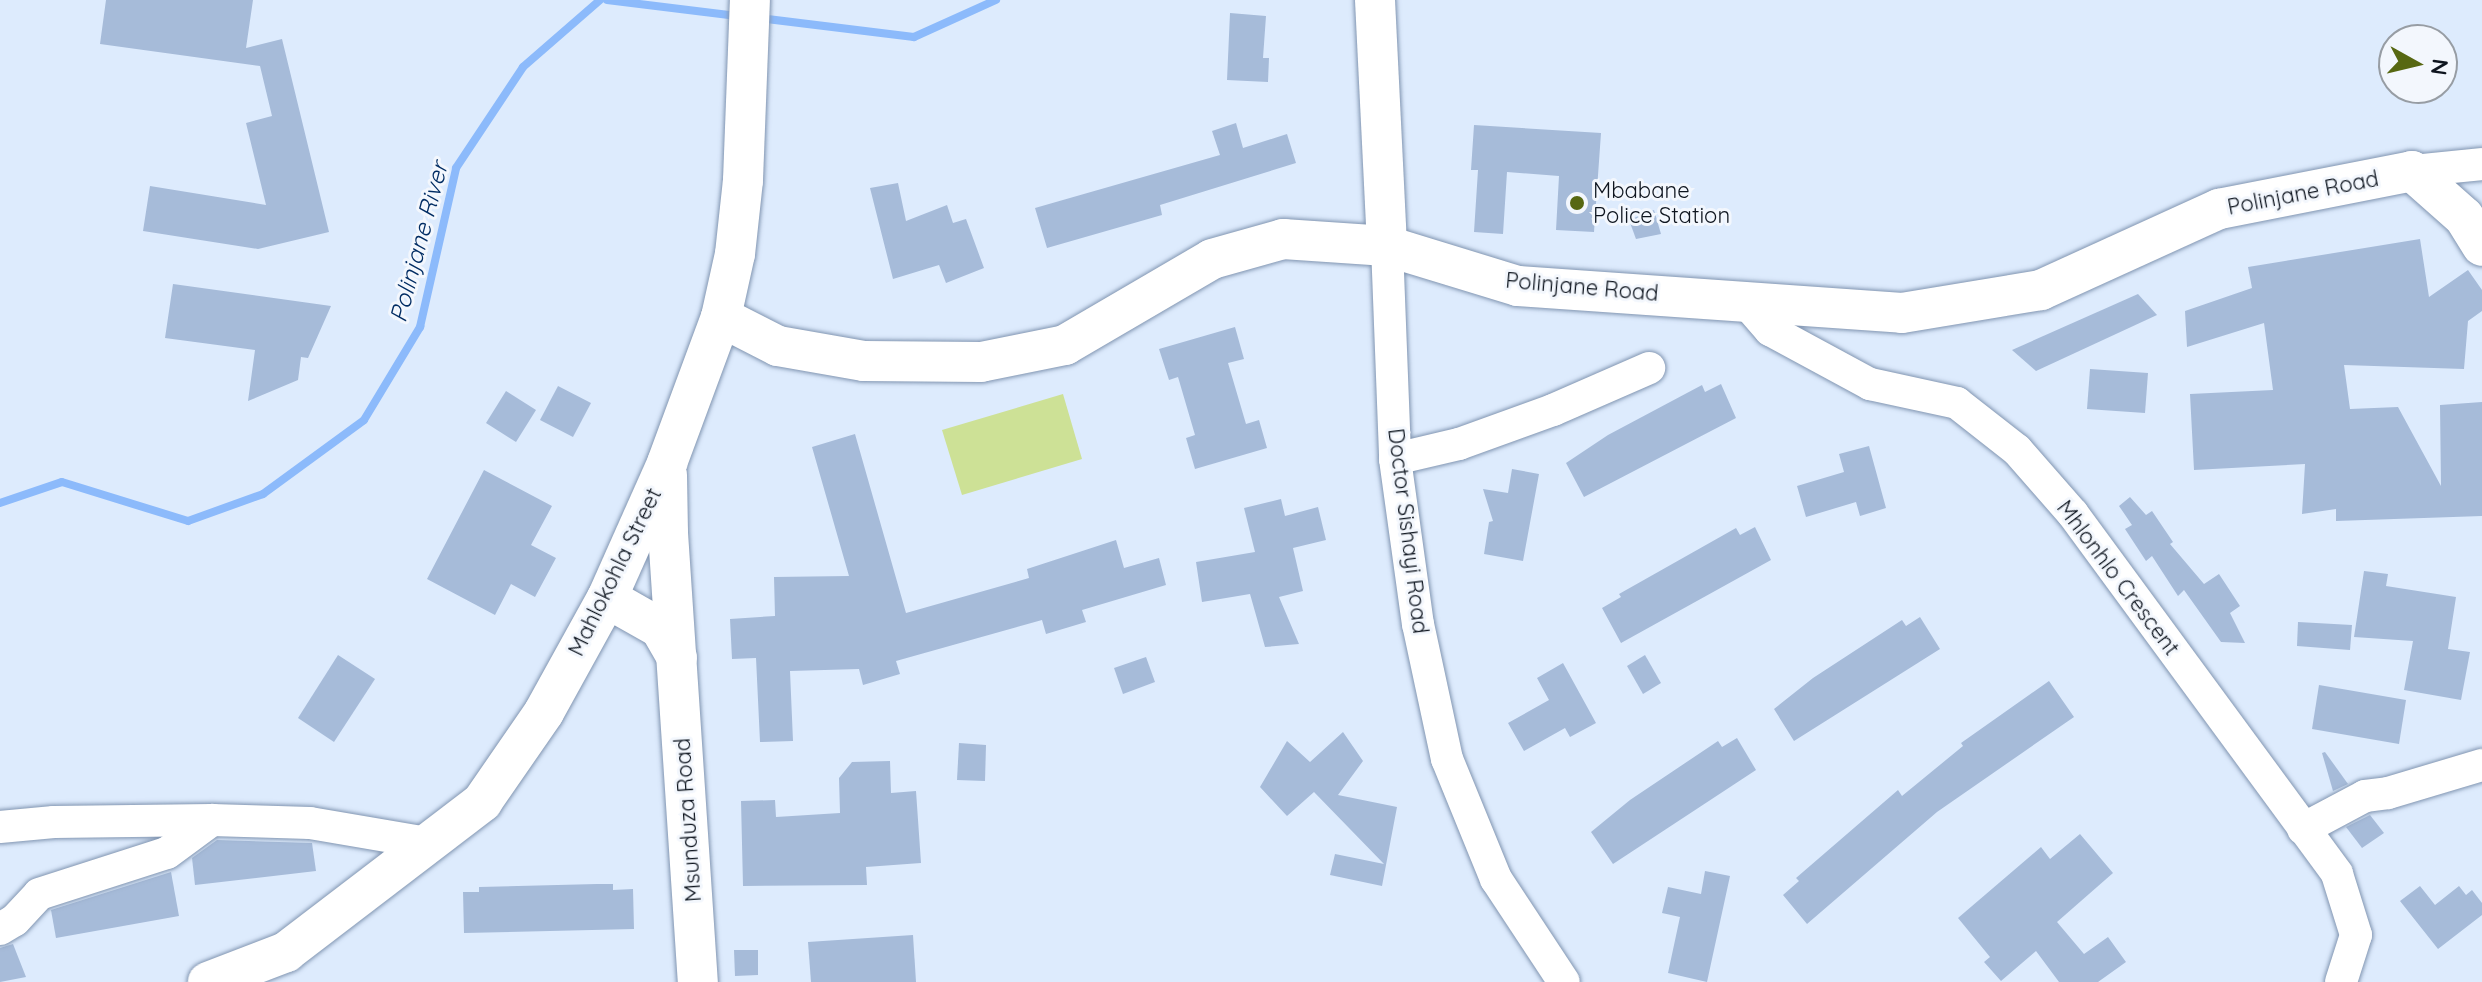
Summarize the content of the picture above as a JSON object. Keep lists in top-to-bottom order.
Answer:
{
  "streets": {
    "street": [
      "Polinjane Road",
      "Doctor Sishayi Road",
      "Mahlokohla Street",
      "Mhlonhlo Crescent",
      "Msunduza Road"
    ]
  },
  "crossings": [
    ["Polinjane Road", "Doctor Sishayi Road"],
    ["Polinjane Road", "Mahlokohla Street"],
    ["Polinjane Road", "Mhlonhlo Crescent"],
    ["Mahlokohla Street", "Msunduza Road"]
  ],
  "water": ["Polinjane River"],
  "places": ["Mbabane Police Station"],
  "north": "right"
}
